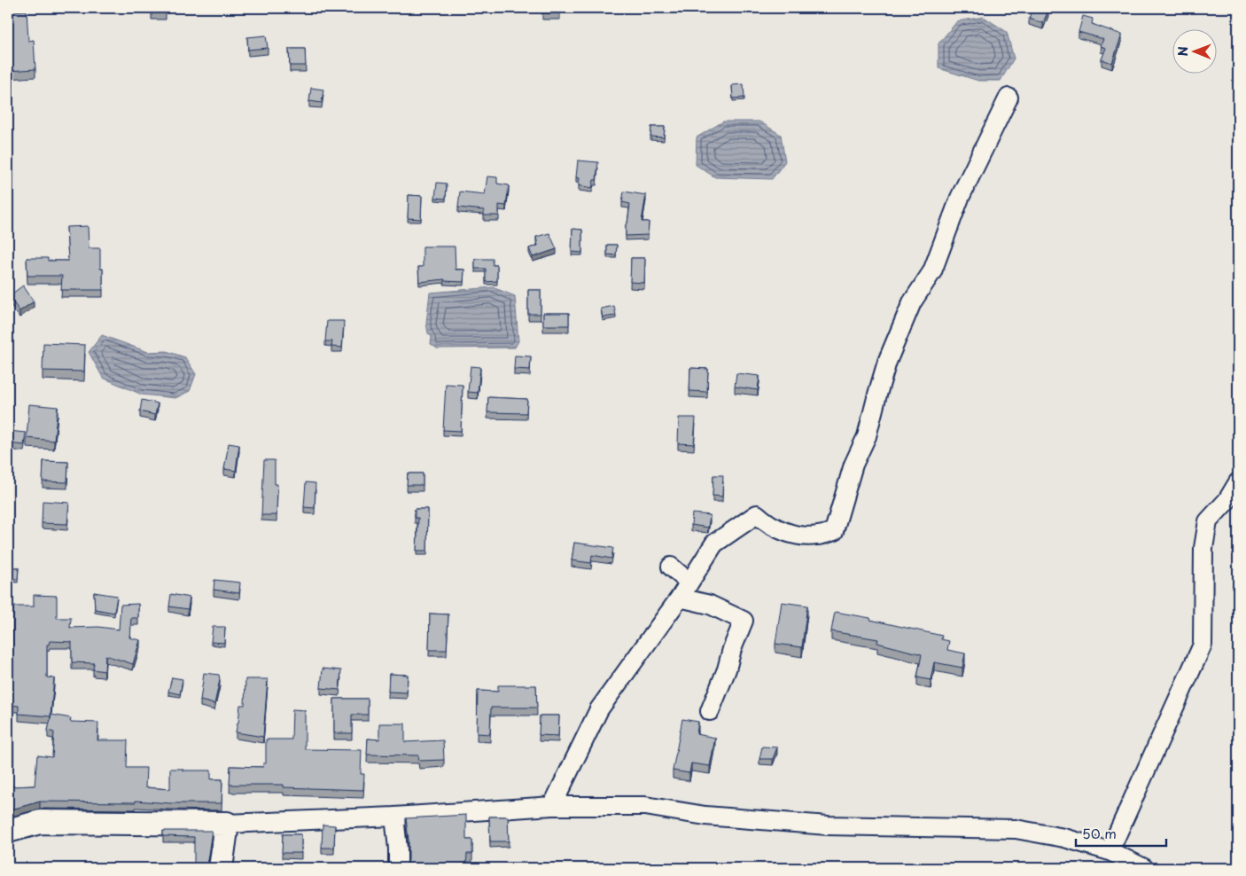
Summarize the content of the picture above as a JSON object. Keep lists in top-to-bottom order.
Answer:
{
  "scale_bar": "50 m",
  "north": "left"
}
